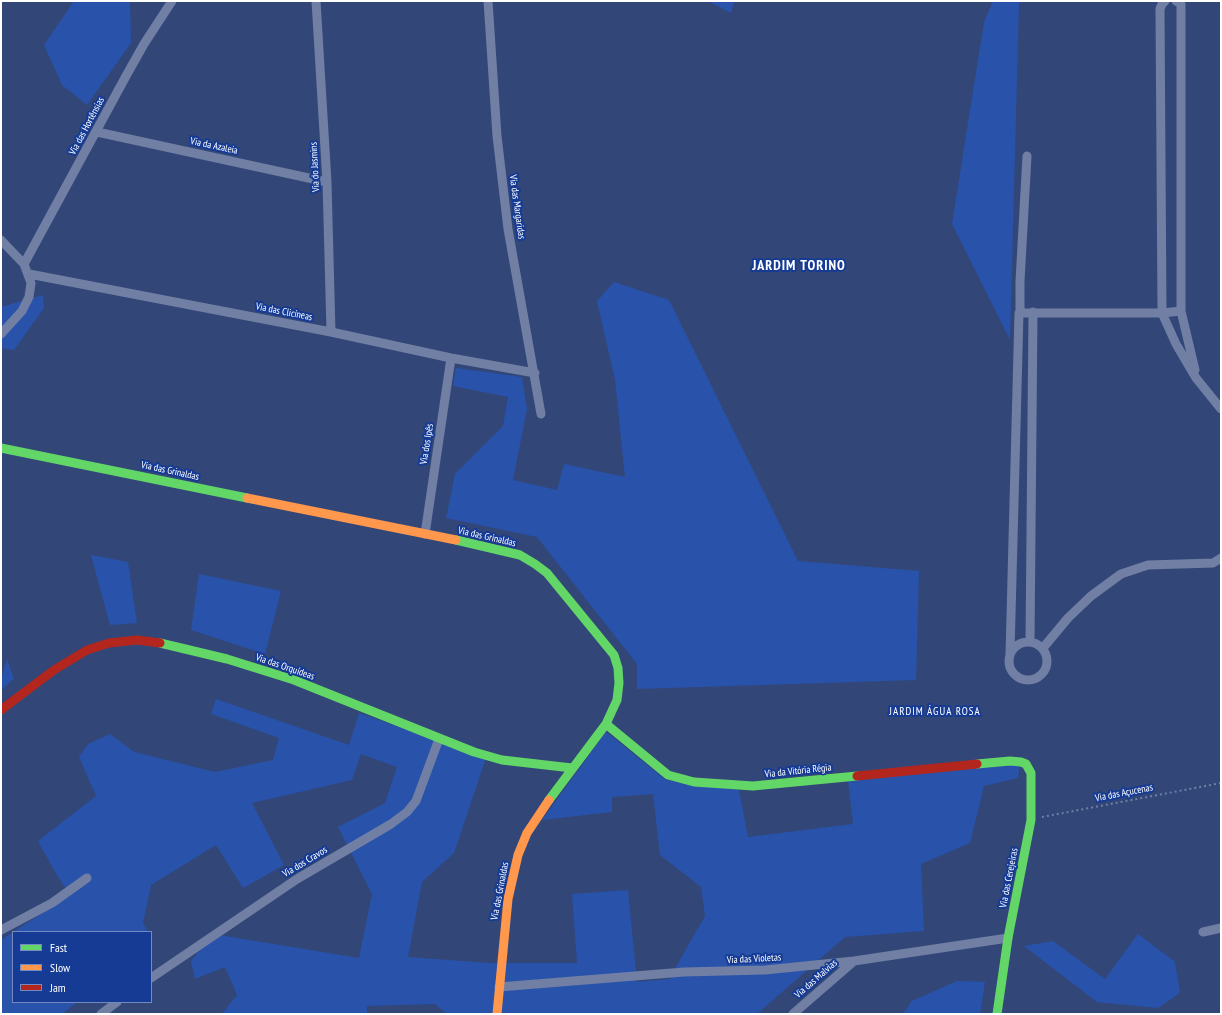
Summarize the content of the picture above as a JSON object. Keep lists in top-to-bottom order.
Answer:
{
  "streets": {
    "street": [
      "Via das Hortênsias",
      "Via da Azaleia",
      "Via do Jasmins",
      "Via das Margaridas",
      "Via das Clicíneas",
      "Via dos Ipês",
      "Via das Grinaldas",
      "Via das Orquídeas",
      "Via da Vitória Régia",
      "Via dos Cravos",
      "Via das Cerejeiras",
      "Via das Violetas",
      "Via das Malvias"
    ],
    "path": ["Via das Açucenas"]
  },
  "crossings": [
    ["Via das Hortênsias", "Via da Azaleia"],
    ["Via da Azaleia", "Via do Jasmins"],
    ["Via do Jasmins", "Via das Clicíneas"],
    ["Via das Margaridas", "Via das Clicíneas"],
    ["Via das Clicíneas", "Via dos Ipês"],
    ["Via dos Ipês", "Via das Grinaldas"],
    ["Via das Grinaldas", "Via das Orquídeas"],
    ["Via das Grinaldas", "Via da Vitória Régia"],
    ["Via das Grinaldas", "Via das Violetas"],
    ["Via das Orquídeas", "Via dos Cravos"],
    ["Via da Vitória Régia", "Via das Cerejeiras"],
    ["Via das Açucenas", "Via das Cerejeiras"],
    ["Via das Cerejeiras", "Via das Violetas"],
    ["Via das Violetas", "Via das Malvias"]
  ],
  "districts": ["JARDIM TORINO", "JARDIM ÁGUA ROSA"],
  "legend": ["Fast", "Slow", "Jam"]
}
